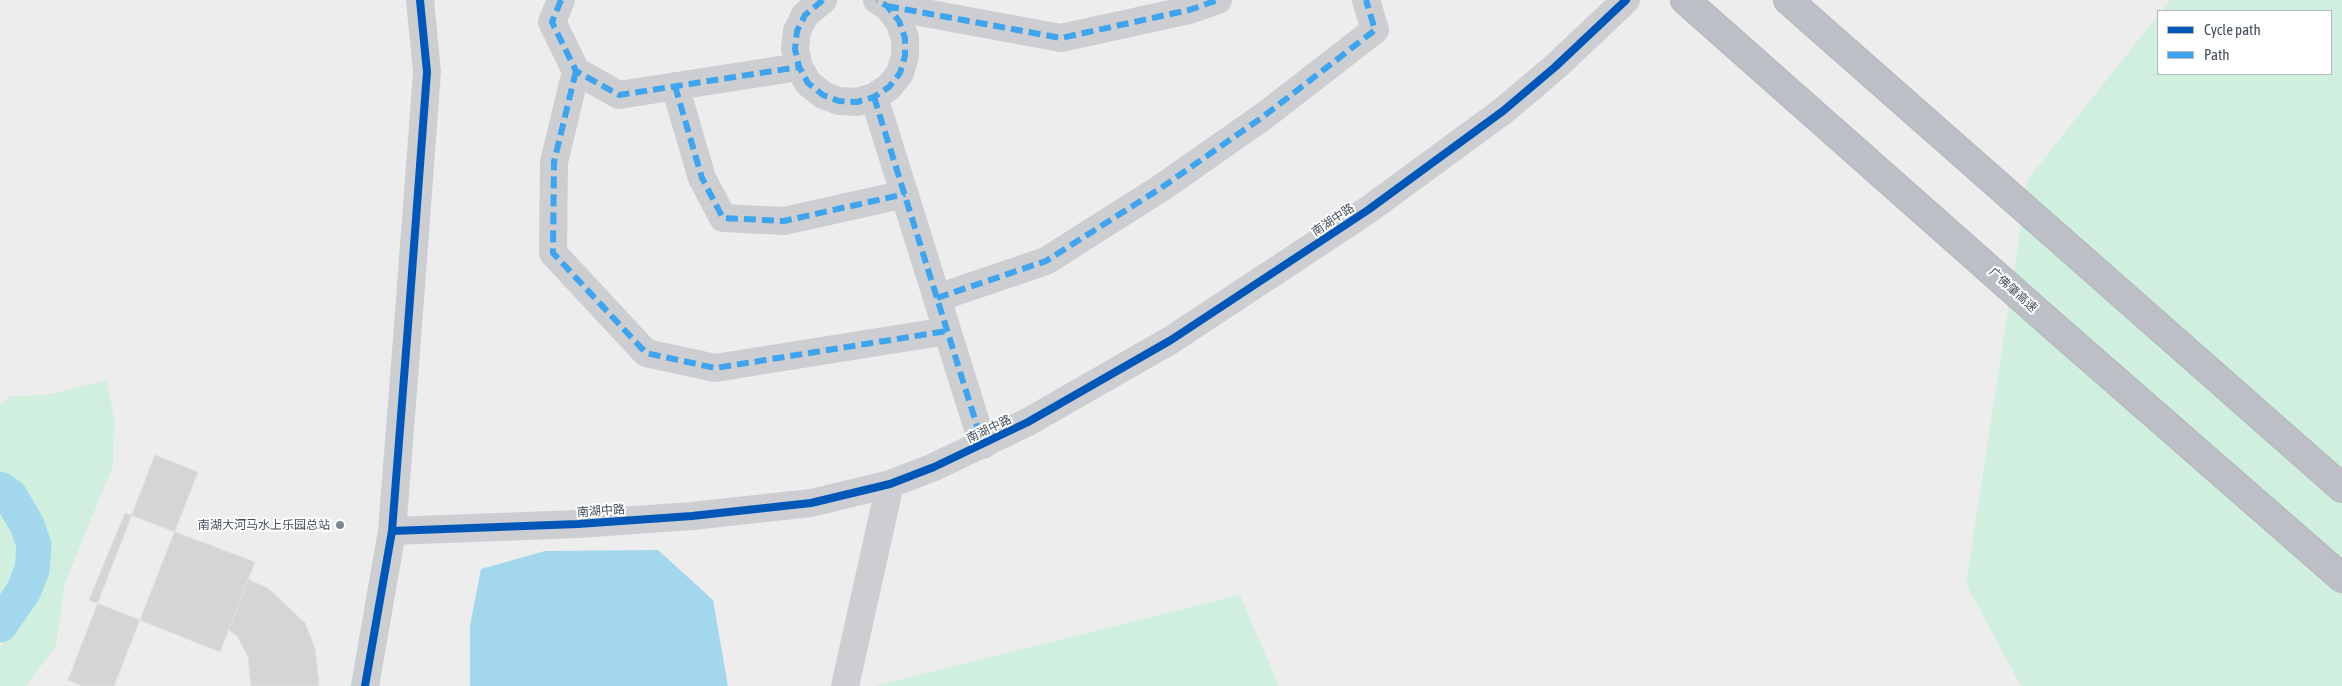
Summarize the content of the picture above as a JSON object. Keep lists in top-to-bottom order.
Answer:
{
  "streets": {
    "highway": ["广佛肇高速"],
    "street": ["南湖中路"]
  },
  "places": ["南湖大河马水上乐园总站"],
  "legend": ["Cycle path", "Path"]
}
